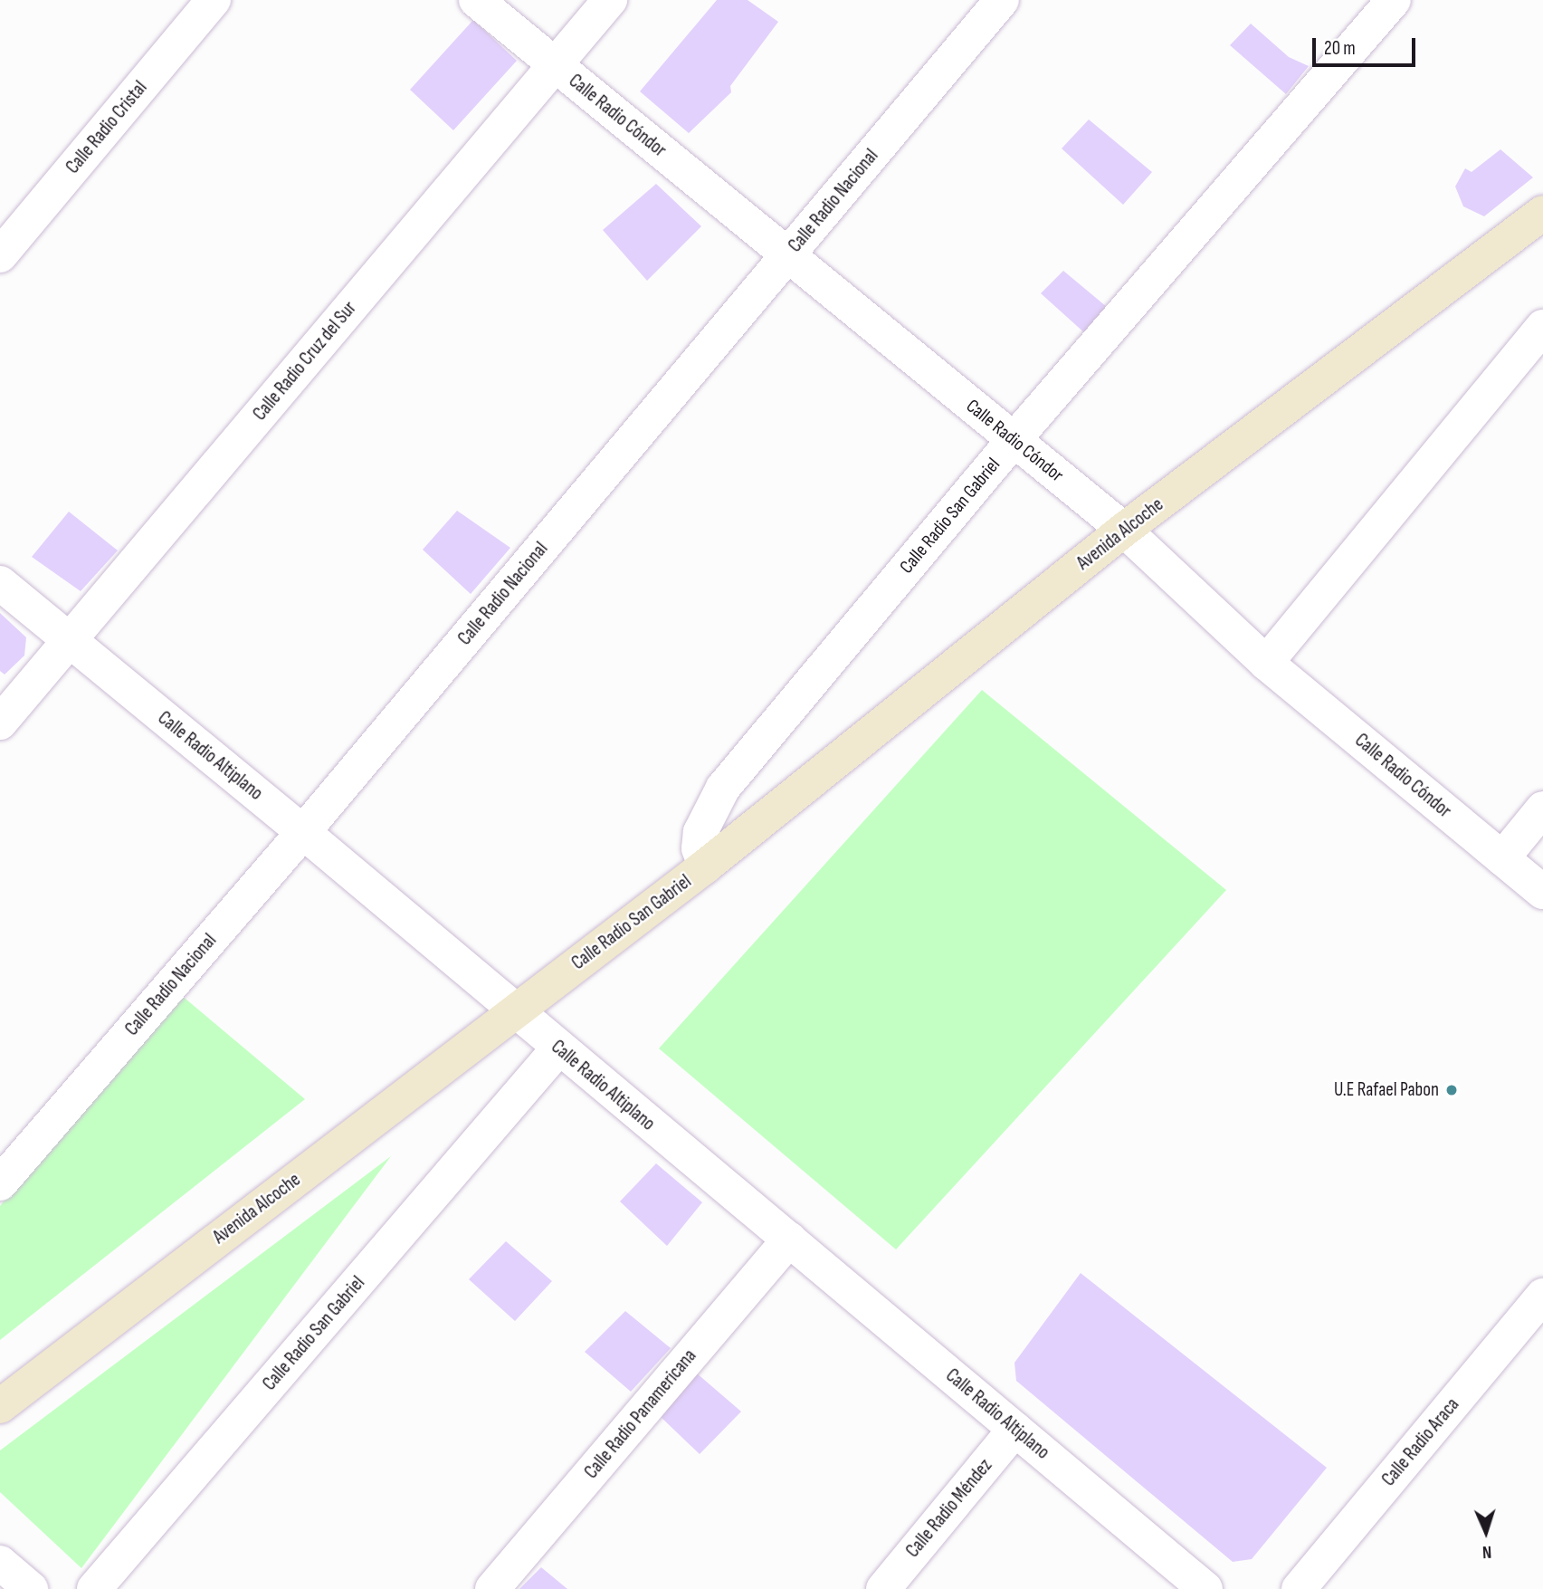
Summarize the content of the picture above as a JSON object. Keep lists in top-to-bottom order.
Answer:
{
  "streets": {
    "street": [
      "Calle Radio Cóndor",
      "Calle Radio Cristal",
      "Calle Radio Nacional",
      "Calle Radio Cruz del Sur",
      "Calle Radio San Gabriel",
      "Avenida Alcoche",
      "Calle Radio Altiplano",
      "Calle Radio Panamericana",
      "Calle Radio Araca",
      "Calle Radio Méndez"
    ]
  },
  "crossings": [
    ["Calle Radio Cóndor", "Calle Radio Nacional"],
    ["Calle Radio Cóndor", "Calle Radio Cruz del Sur"],
    ["Calle Radio Cóndor", "Calle Radio San Gabriel"],
    ["Calle Radio Cóndor", "Avenida Alcoche"],
    ["Calle Radio Nacional", "Calle Radio Altiplano"],
    ["Calle Radio Cruz del Sur", "Calle Radio Altiplano"],
    ["Calle Radio San Gabriel", "Avenida Alcoche"],
    ["Calle Radio San Gabriel", "Calle Radio Altiplano"],
    ["Avenida Alcoche", "Calle Radio Altiplano"],
    ["Calle Radio Altiplano", "Calle Radio Panamericana"],
    ["Calle Radio Altiplano", "Calle Radio Méndez"]
  ],
  "places": ["U.E Rafael Pabon"],
  "scale_bar": "20 m",
  "north": "bottom"
}
